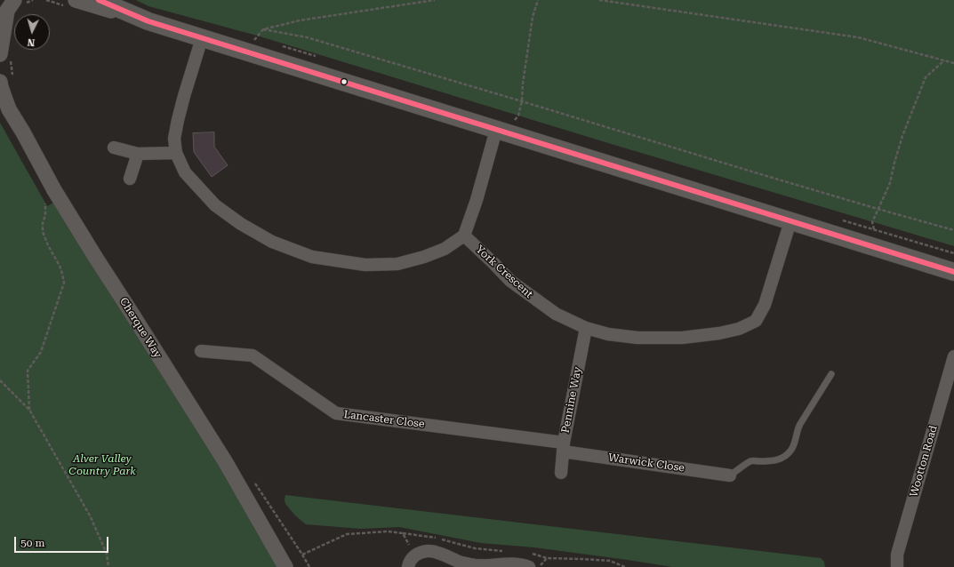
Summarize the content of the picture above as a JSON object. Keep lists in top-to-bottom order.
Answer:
{
  "streets": {
    "street": [
      "York Crescent",
      "Cherque Way",
      "Pennine Way",
      "Lancaster Close",
      "Wootton Road",
      "Warwick Close"
    ]
  },
  "crossings": [
    ["York Crescent", "Pennine Way"],
    ["Pennine Way", "Lancaster Close"],
    ["Pennine Way", "Warwick Close"],
    ["Lancaster Close", "Warwick Close"]
  ],
  "parks": ["Alver Valley Country Park"],
  "scale_bar": "50 m",
  "north": "bottom"
}
